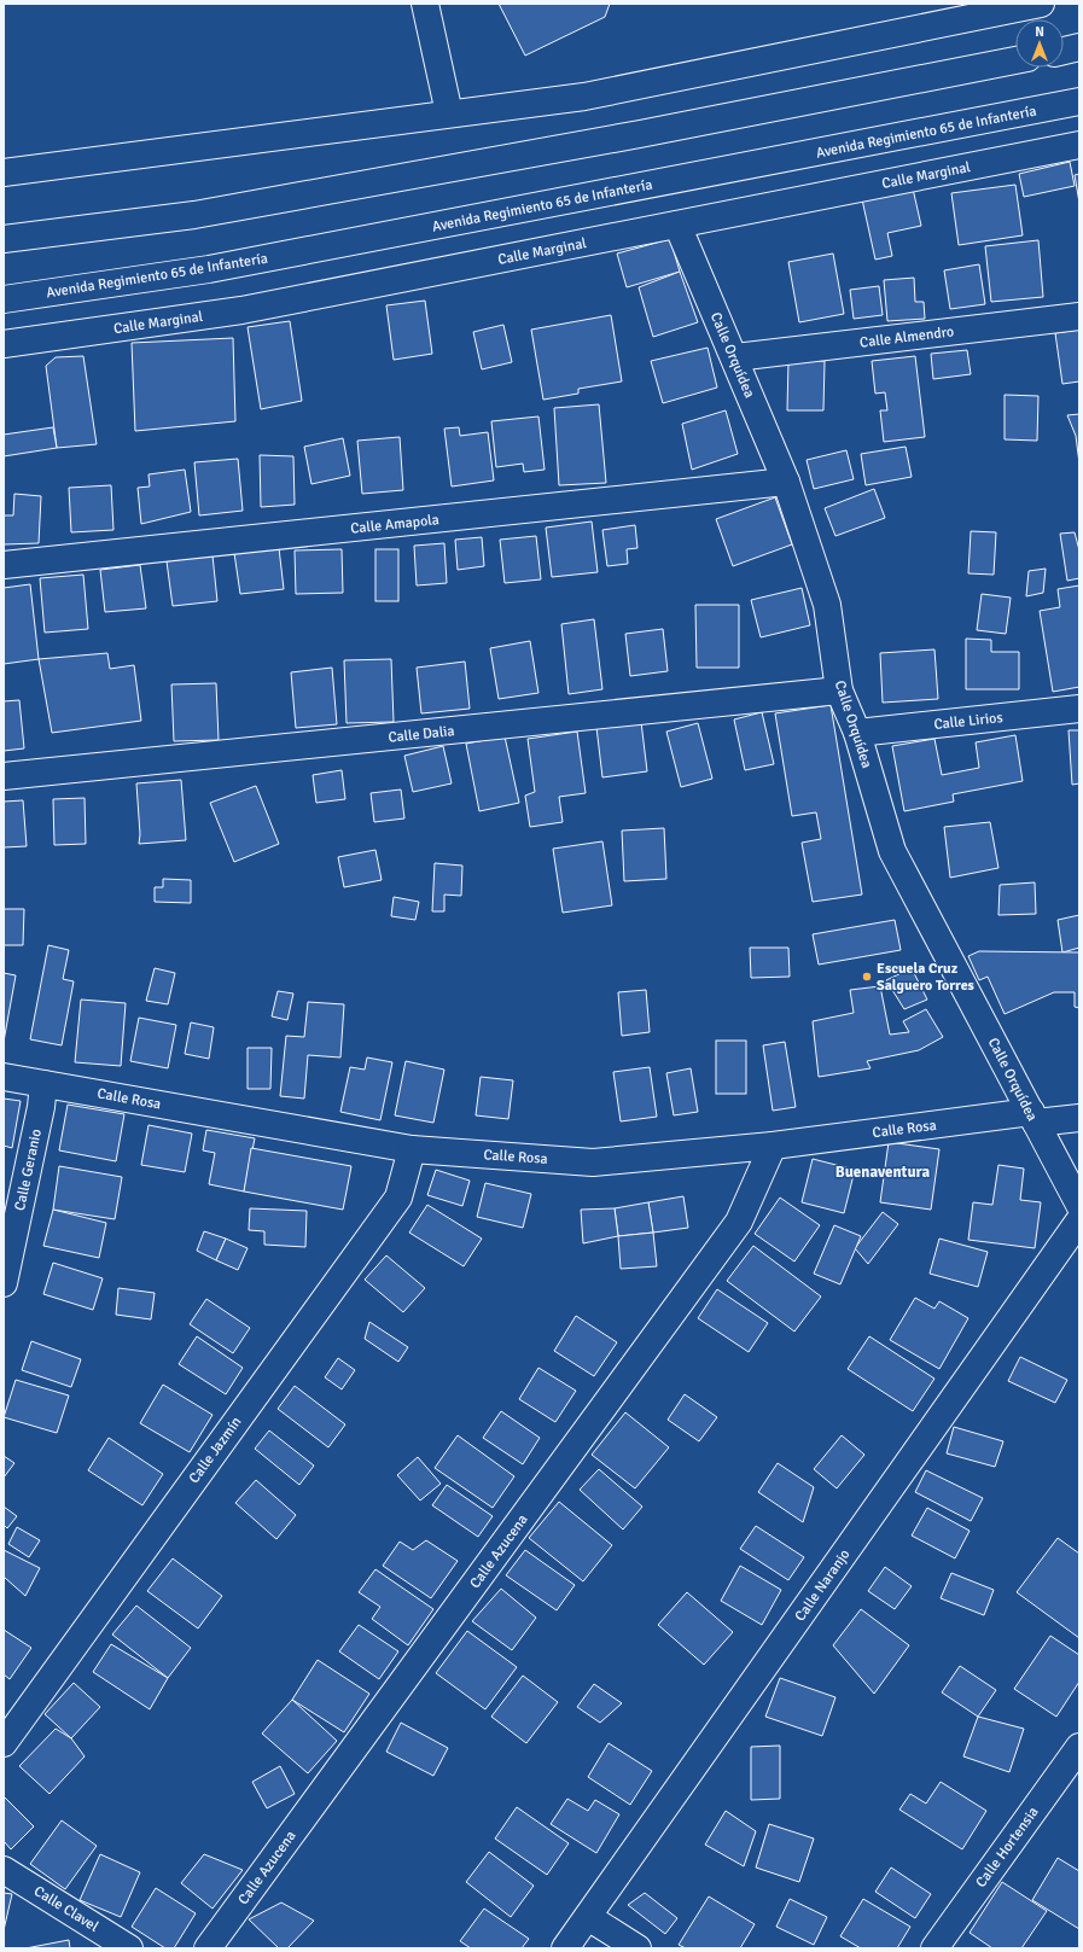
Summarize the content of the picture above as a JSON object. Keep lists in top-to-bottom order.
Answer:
{
  "streets": {
    "street": [
      "Avenida Regimiento 65 de Infantería",
      "Calle Marginal",
      "Calle Almendro",
      "Calle Orquídea",
      "Calle Amapola",
      "Calle Lirios",
      "Calle Dalia",
      "Calle Rosa",
      "Calle Geranio",
      "Calle Jazmín",
      "Calle Azucena",
      "Calle Naranjo",
      "Calle Hortensia",
      "Calle Clavel"
    ]
  },
  "crossings": [
    ["Calle Marginal", "Calle Orquídea"],
    ["Calle Almendro", "Calle Orquídea"],
    ["Calle Orquídea", "Calle Amapola"],
    ["Calle Orquídea", "Calle Lirios"],
    ["Calle Orquídea", "Calle Dalia"],
    ["Calle Orquídea", "Calle Rosa"],
    ["Calle Rosa", "Calle Geranio"],
    ["Calle Rosa", "Calle Jazmín"],
    ["Calle Rosa", "Calle Azucena"]
  ],
  "districts": ["Buenaventura"],
  "places": ["Escuela Cruz Salguero Torres"],
  "north": "top"
}
